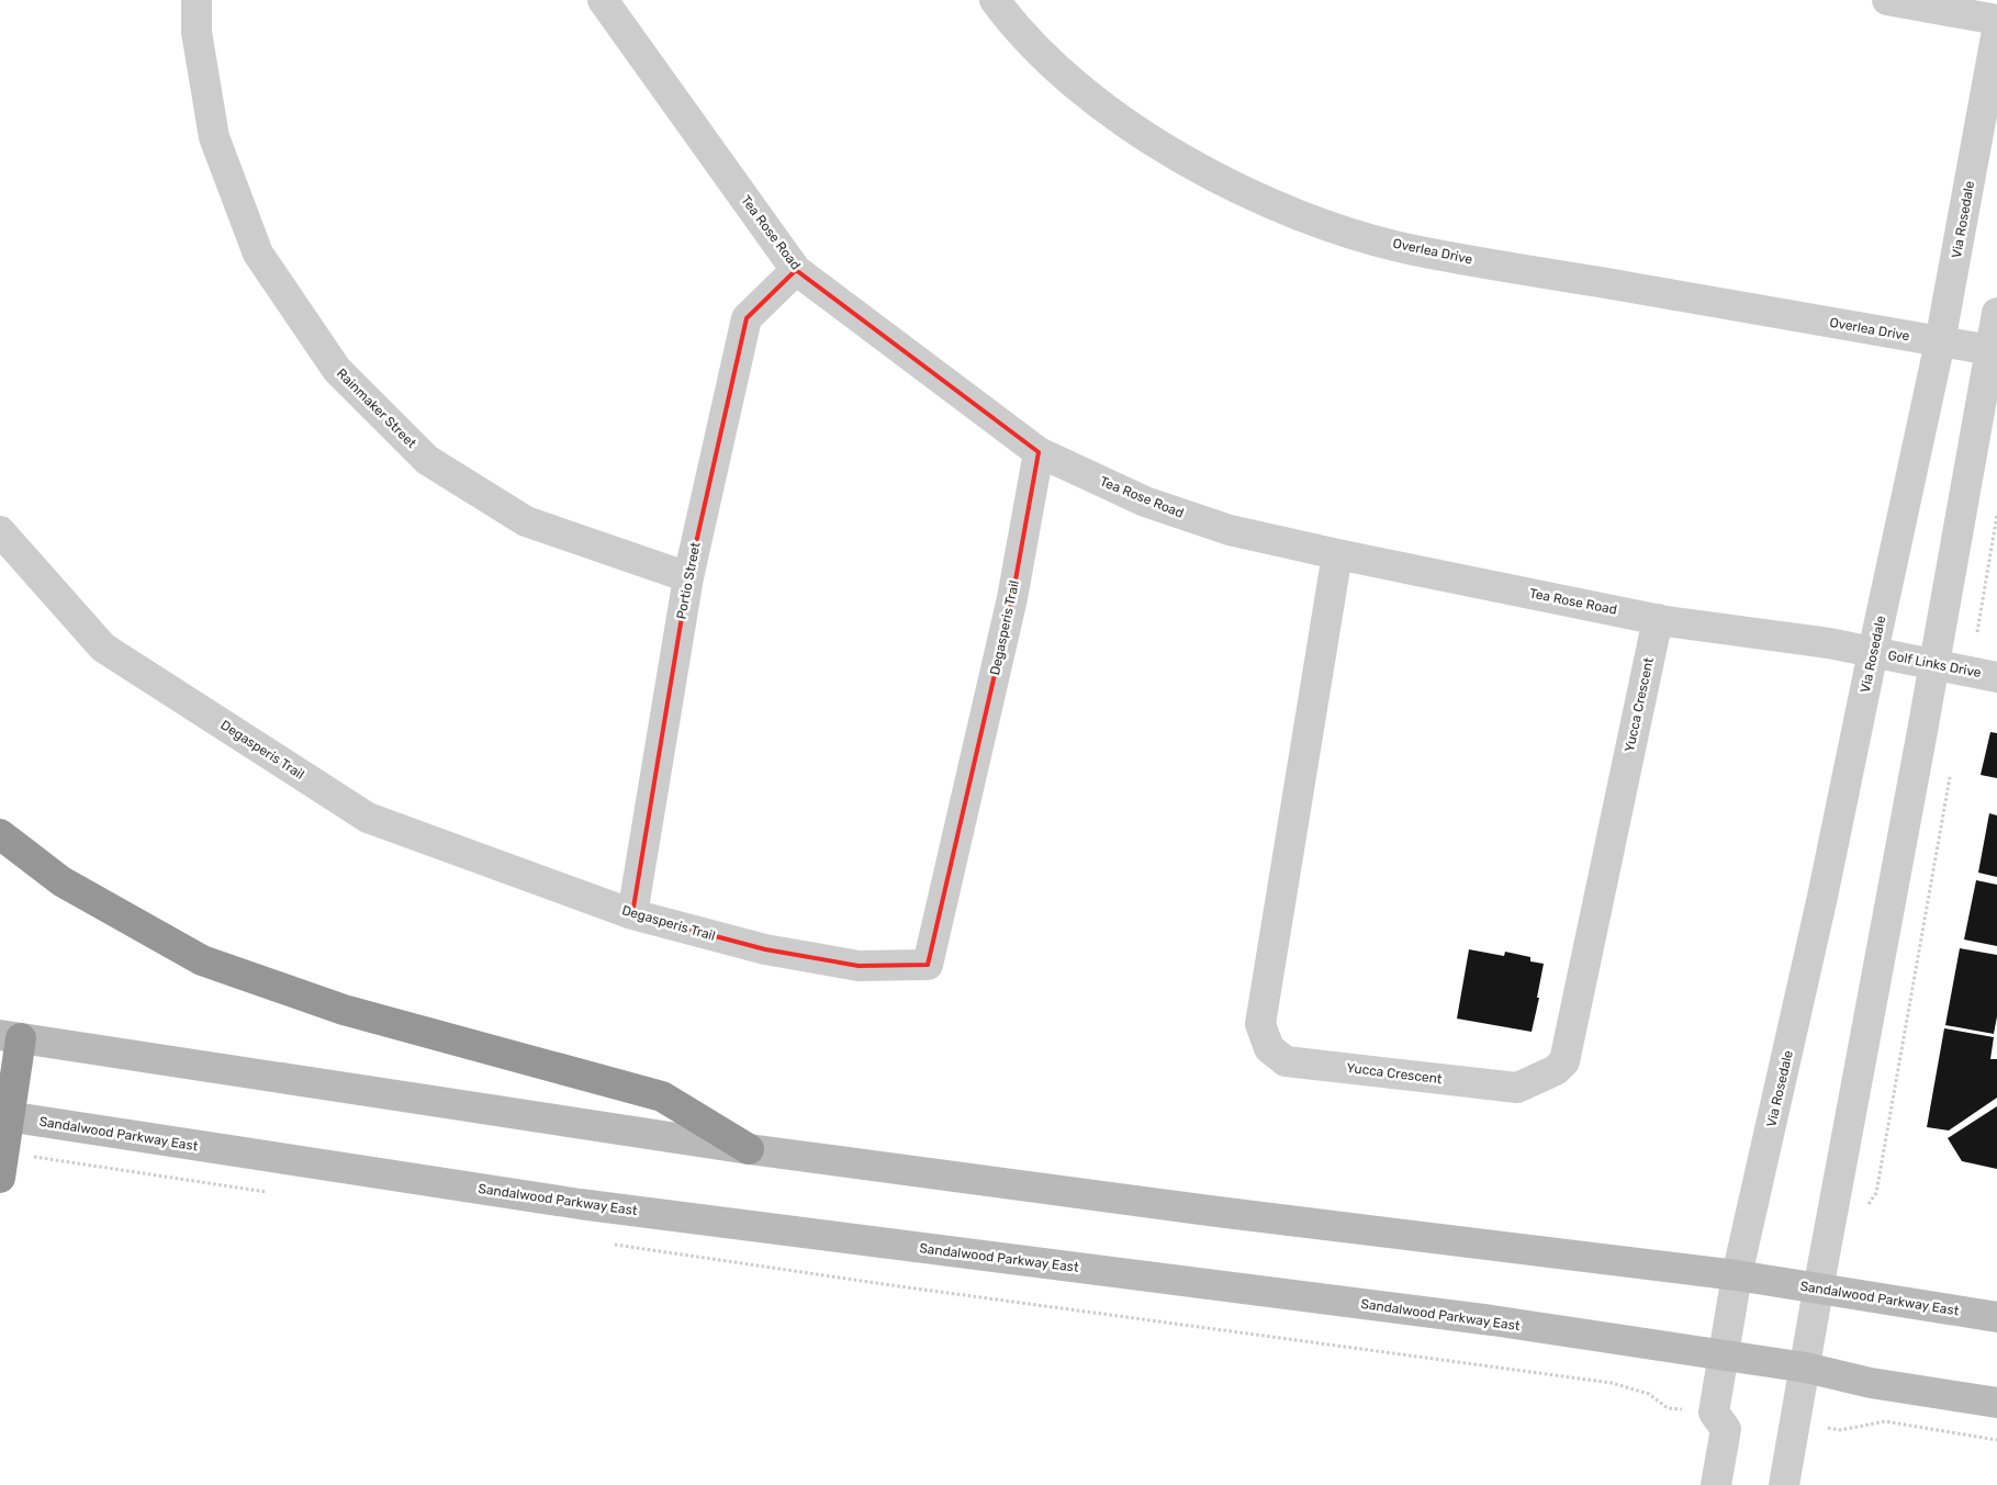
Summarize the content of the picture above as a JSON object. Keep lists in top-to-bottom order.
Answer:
{
  "streets": {
    "main road": ["Sandalwood Parkway East"],
    "street": [
      "Via Rosedale",
      "Tea Rose Road",
      "Overlea Drive",
      "Rainmaker Street",
      "Portio Street",
      "Degasperis Trail",
      "Golf Links Drive",
      "Yucca Crescent"
    ]
  },
  "crossings": [
    ["Via Rosedale", "Tea Rose Road"],
    ["Via Rosedale", "Overlea Drive"],
    ["Via Rosedale", "Golf Links Drive"],
    ["Via Rosedale", "Sandalwood Parkway East"],
    ["Tea Rose Road", "Portio Street"],
    ["Tea Rose Road", "Degasperis Trail"],
    ["Tea Rose Road", "Golf Links Drive"],
    ["Tea Rose Road", "Yucca Crescent"],
    ["Rainmaker Street", "Portio Street"],
    ["Portio Street", "Degasperis Trail"]
  ]
}
